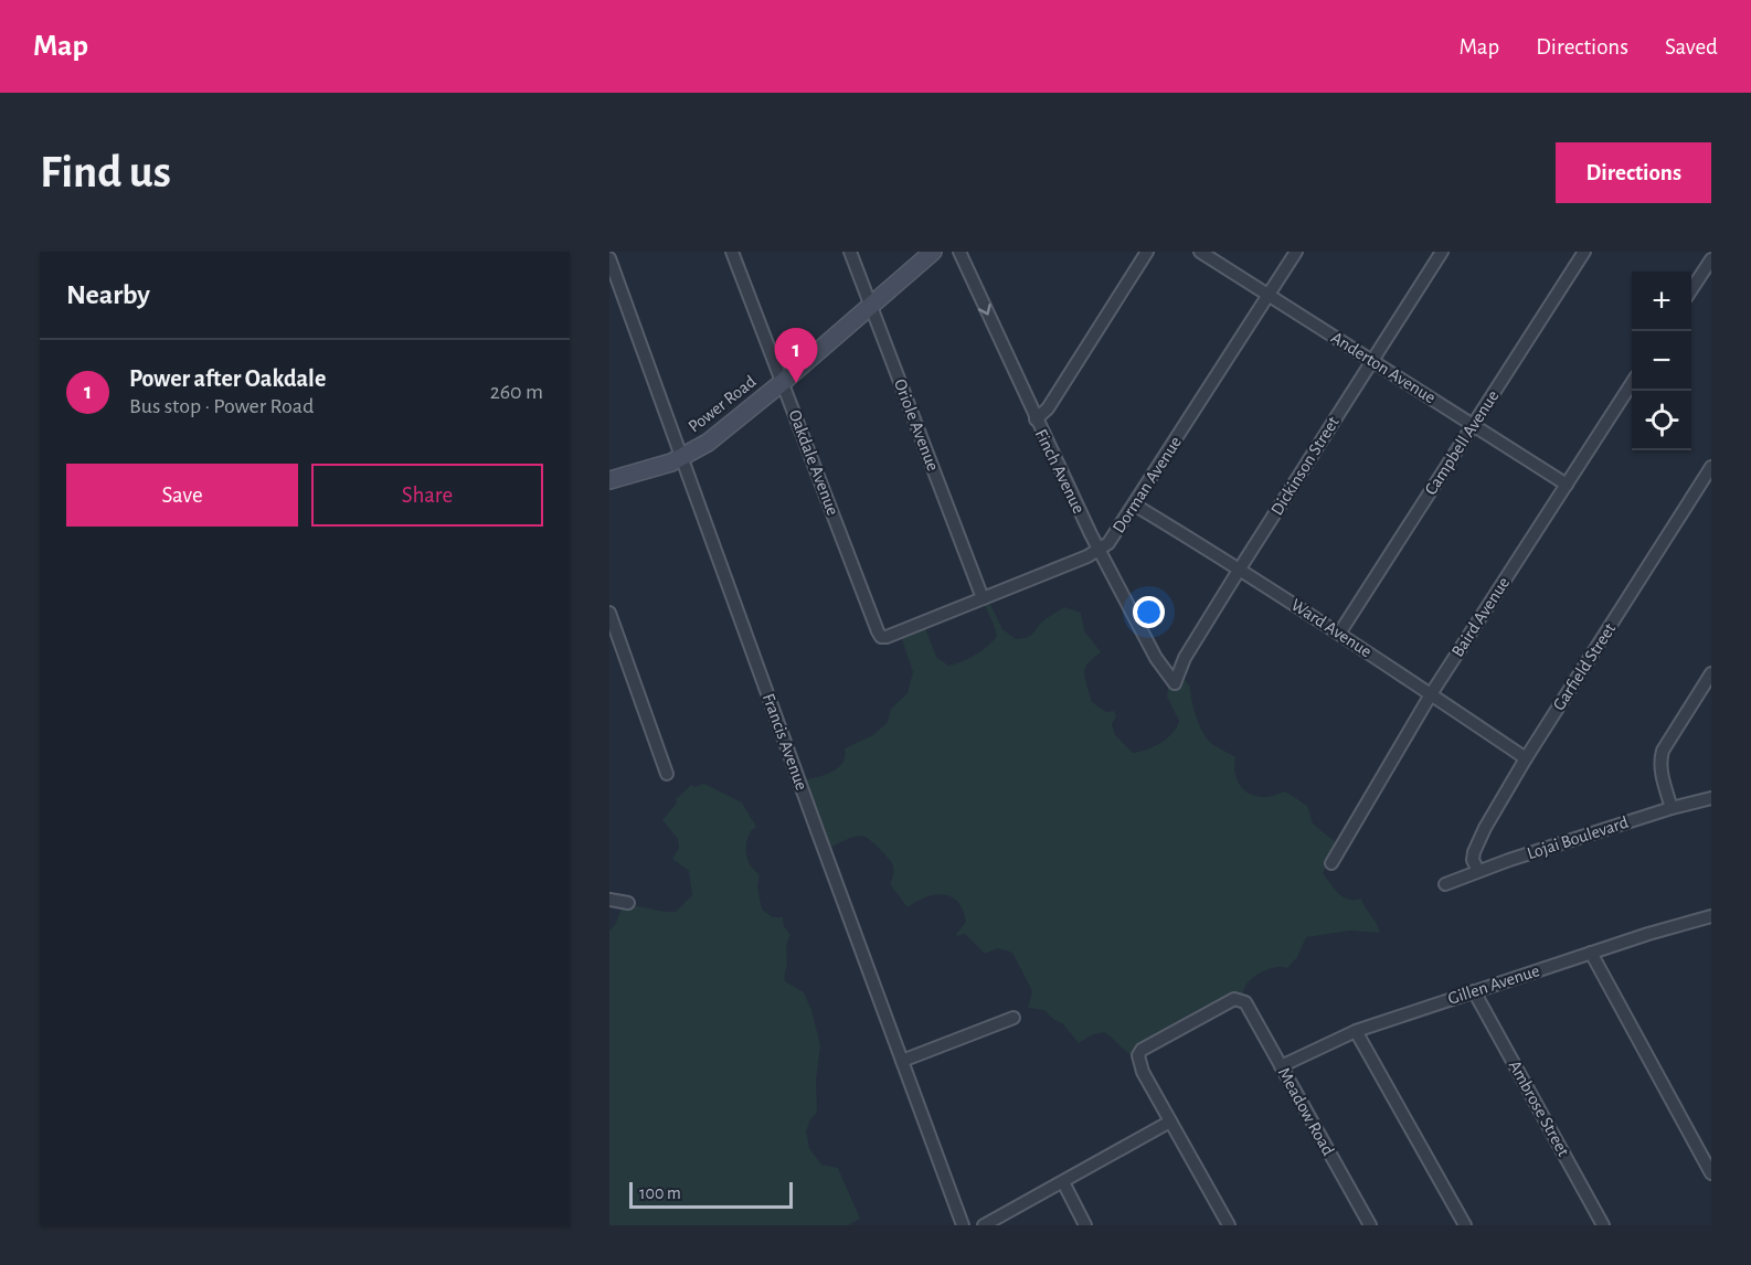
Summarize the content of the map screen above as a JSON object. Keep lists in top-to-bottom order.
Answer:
{
  "streets": {
    "main road": ["Power Road"],
    "street": [
      "Anderton Avenue",
      "Oriole Avenue",
      "Campbell Avenue",
      "Oakdale Avenue",
      "Dickinson Street",
      "Finch Avenue",
      "Dorman Avenue",
      "Baird Avenue",
      "Ward Avenue",
      "Garfield Street",
      "Francis Avenue",
      "Lojai Boulevard",
      "Gillen Avenue",
      "Ambrose Street",
      "Meadow Road"
    ]
  },
  "crossings": [
    ["Anderton Avenue", "Campbell Avenue"],
    ["Anderton Avenue", "Dickinson Street"],
    ["Anderton Avenue", "Dorman Avenue"],
    ["Anderton Avenue", "Baird Avenue"],
    ["Power Road", "Oriole Avenue"],
    ["Power Road", "Oakdale Avenue"],
    ["Power Road", "Francis Avenue"],
    ["Oriole Avenue", "Dorman Avenue"],
    ["Campbell Avenue", "Ward Avenue"],
    ["Oakdale Avenue", "Dorman Avenue"],
    ["Dickinson Street", "Finch Avenue"],
    ["Dickinson Street", "Ward Avenue"],
    ["Finch Avenue", "Dorman Avenue"],
    ["Dorman Avenue", "Ward Avenue"],
    ["Baird Avenue", "Ward Avenue"],
    ["Ward Avenue", "Garfield Street"],
    ["Garfield Street", "Lojai Boulevard"],
    ["Gillen Avenue", "Ambrose Street"],
    ["Gillen Avenue", "Meadow Road"]
  ],
  "one_way": ["Finch Avenue"],
  "scale_bar": "100 m",
  "page": {
    "header": "Map",
    "nav": ["Map", "Directions", "Saved"],
    "buttons": [
      "Directions",
      ["Save", "Share"]
    ],
    "title": "Find us",
    "heading": "Nearby",
    "map_buttons": ["+", "−"],
    "pins": "1",
    "list": [
      {
        "mark": "1",
        "name": "Power after Oakdale",
        "note": "Bus stop · Power Road",
        "value": "260 m"
      }
    ],
    "scale": "100 m"
  }
}
